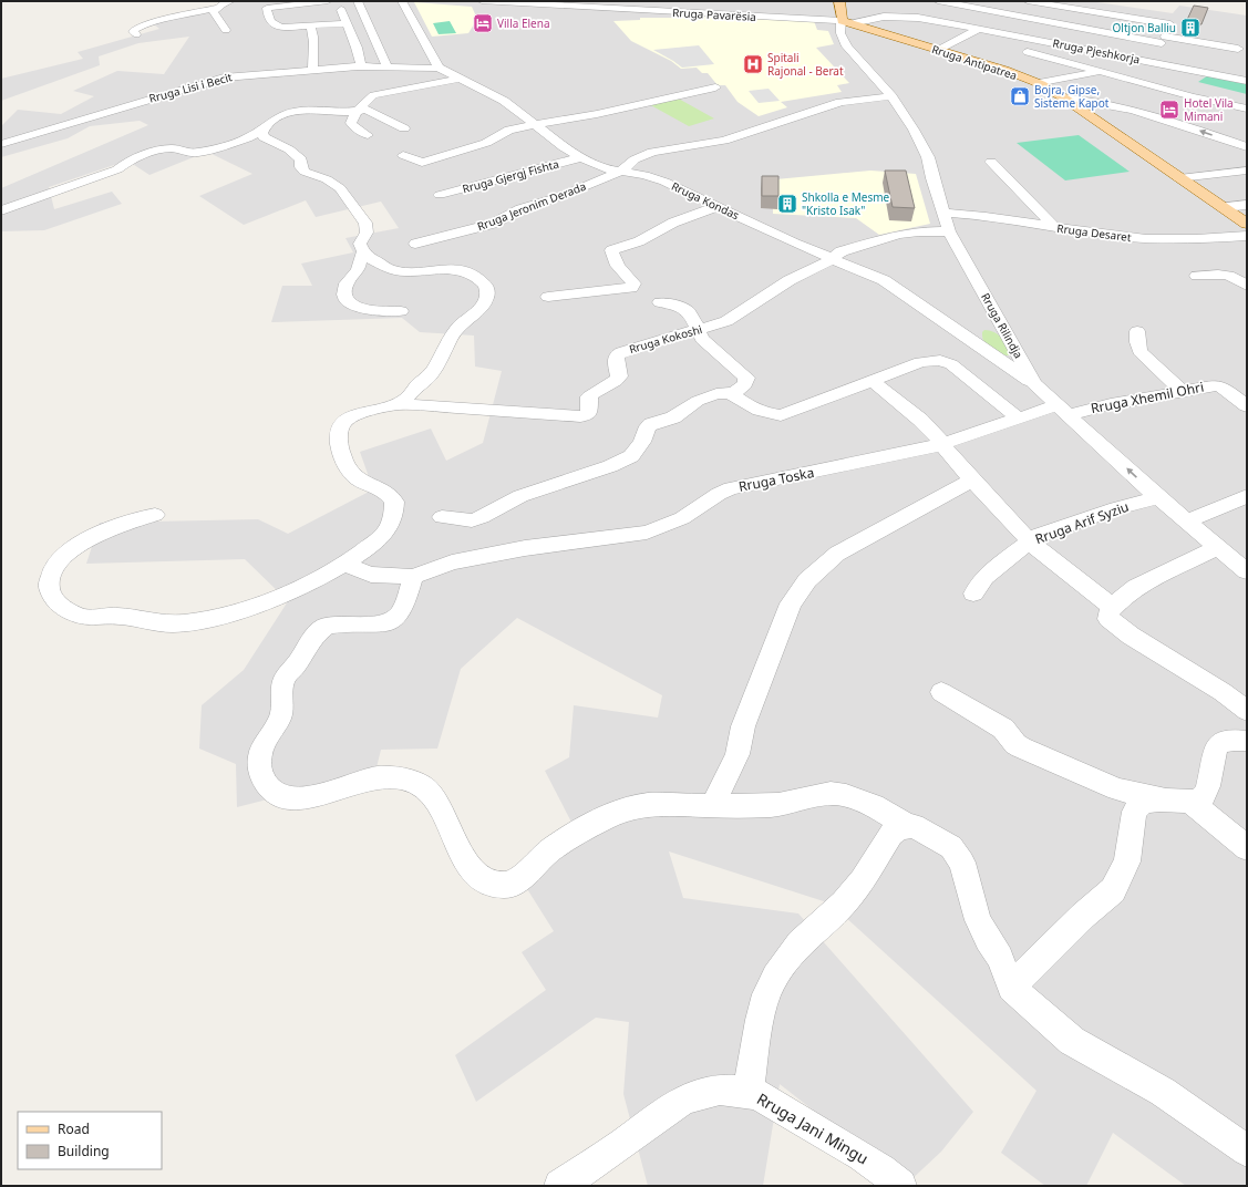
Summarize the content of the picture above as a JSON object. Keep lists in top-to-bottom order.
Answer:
{
  "streets": {
    "main road": ["Rruga Antipatrea"],
    "street": [
      "Rruga Pavarësia",
      "Rruga Pjeshkorja",
      "Rruga Lisi i Becit",
      "Rruga Gjergj Fishta",
      "Rruga Kondas",
      "Rruga Jeronim Derada",
      "Rruga Desaret",
      "Rruga Rilindja",
      "Rruga Kokoshi",
      "Rruga Xhemil Ohri",
      "Rruga Toska",
      "Rruga Arif Syziu",
      "Rruga Jani Mingu"
    ]
  },
  "crossings": [
    ["Rruga Pavarësia", "Rruga Pjeshkorja"],
    ["Rruga Pavarësia", "Rruga Antipatrea"],
    ["Rruga Pavarësia", "Rruga Rilindja"],
    ["Rruga Antipatrea", "Rruga Rilindja"],
    ["Rruga Lisi i Becit", "Rruga Kondas"],
    ["Rruga Gjergj Fishta", "Rruga Kondas"],
    ["Rruga Kondas", "Rruga Jeronim Derada"],
    ["Rruga Kondas", "Rruga Rilindja"],
    ["Rruga Kondas", "Rruga Kokoshi"],
    ["Rruga Jeronim Derada", "Rruga Rilindja"],
    ["Rruga Desaret", "Rruga Rilindja"],
    ["Rruga Rilindja", "Rruga Kokoshi"],
    ["Rruga Rilindja", "Rruga Xhemil Ohri"],
    ["Rruga Rilindja", "Rruga Toska"],
    ["Rruga Rilindja", "Rruga Arif Syziu"],
    ["Rruga Xhemil Ohri", "Rruga Toska"]
  ],
  "places": {
    "hotel": ["Villa Elena", "Hotel Vila Mimani"],
    "building": ["Oltjon Balliu", "Shkolla e Mesme \"Kristo Isak\""],
    "hospital": ["Spitali Rajonal - Berat"],
    "shop": ["Bojra, Gipse, Sisteme Kapot"]
  },
  "legend": ["Road", "Building"]
}
